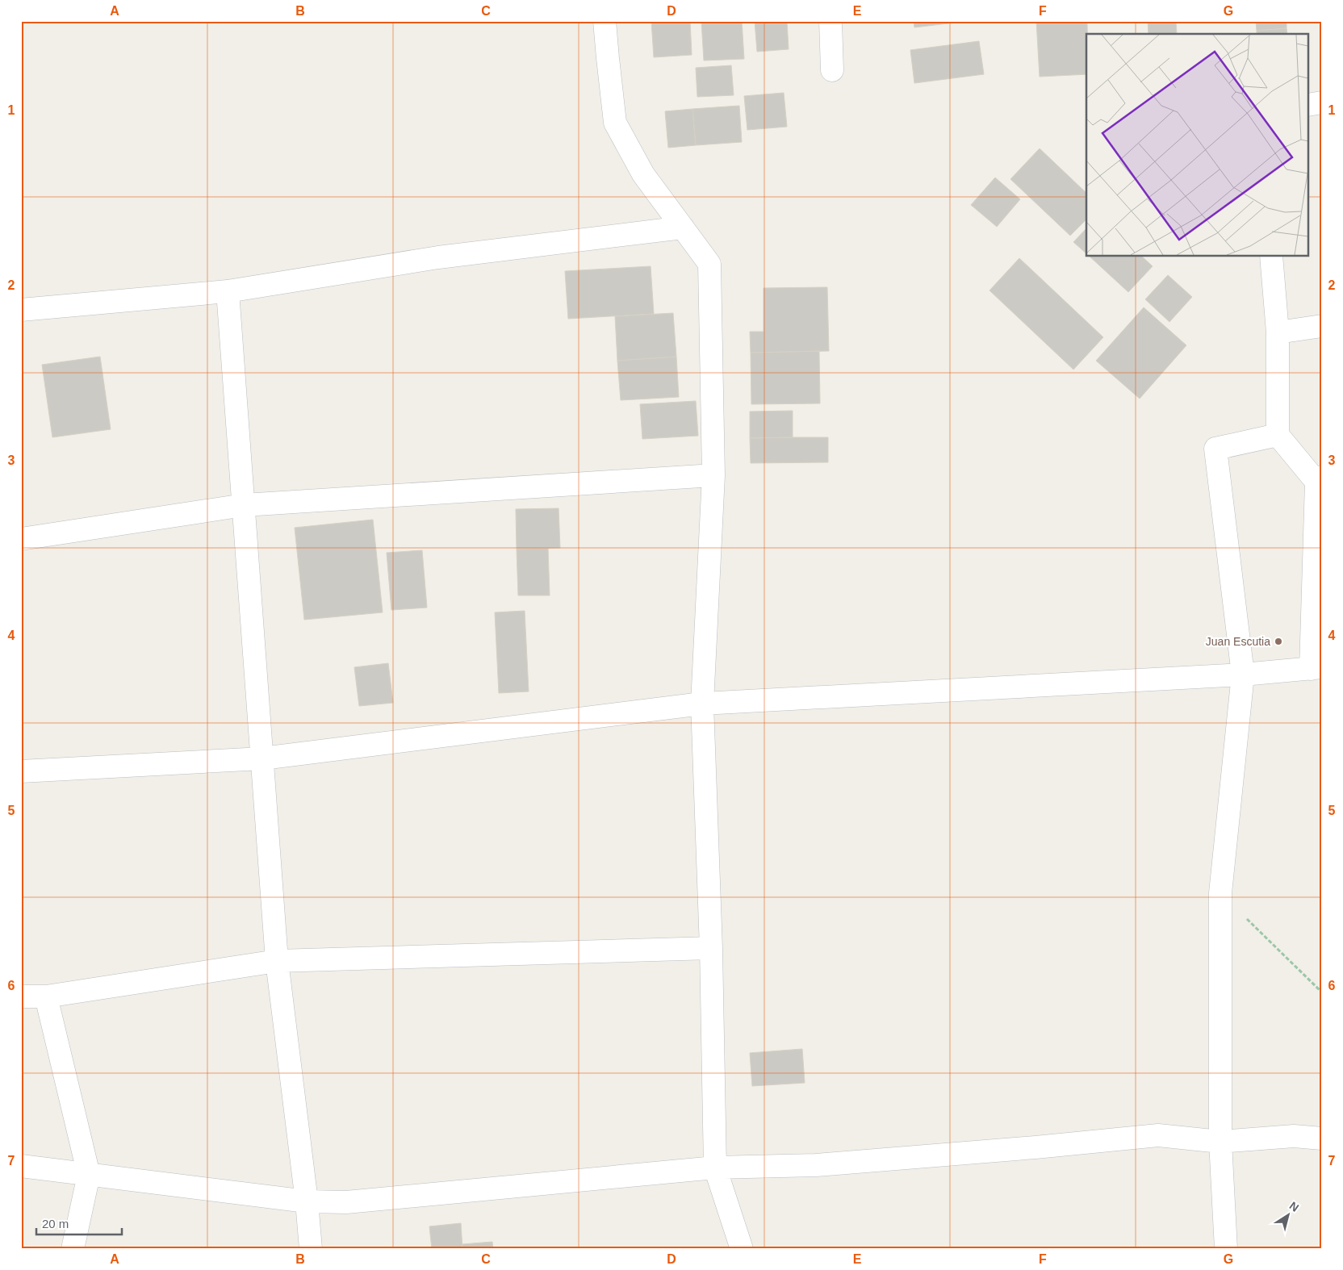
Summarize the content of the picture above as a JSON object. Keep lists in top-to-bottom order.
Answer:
{
  "places": ["Juan Escutia"],
  "scale_bar": "20 m",
  "north": "top right",
  "grid": {
    "columns": [
      "A",
      "B",
      "C",
      "D",
      "E",
      "F",
      "G"
    ],
    "rows": [
      "1",
      "2",
      "3",
      "4",
      "5",
      "6",
      "7"
    ]
  }
}
